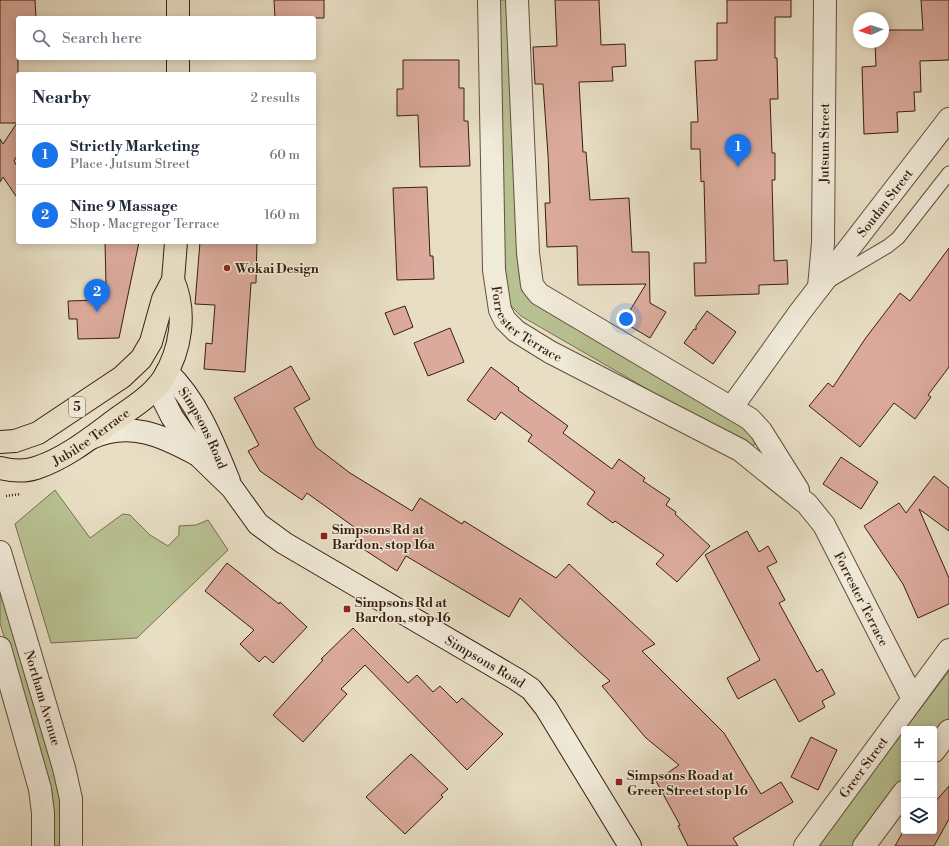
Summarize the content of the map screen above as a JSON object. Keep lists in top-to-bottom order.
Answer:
{
  "streets": {
    "highway": ["5", "Jubilee Terrace"],
    "street": [
      "Jutsum Street",
      "Soudan Street",
      "Forrester Terrace",
      "Simpsons Road",
      "Northam Avenue",
      "Greer Street"
    ]
  },
  "crossings": [
    ["Jutsum Street", "Soudan Street"],
    ["Soudan Street", "Forrester Terrace"],
    ["Forrester Terrace", "Greer Street"],
    ["5", "Simpsons Road"],
    ["5", "Jubilee Terrace"],
    ["Simpsons Road", "Jubilee Terrace"]
  ],
  "places": {
    "other": ["Wokai Design"],
    "transit": ["Simpsons Rd at Bardon, stop 16a", "Simpsons Rd at Bardon, stop 16", "Simpsons Road at Greer Street stop 16"]
  },
  "north": "left",
  "page": {
    "search": "Search here",
    "heading": ["Nearby", "2 results"],
    "list": [
      {
        "mark": "1",
        "name": "Strictly Marketing",
        "note": "Place · Jutsum Street",
        "value": "60 m"
      },
      {
        "mark": "2",
        "name": "Nine 9 Massage",
        "note": "Shop · Macgregor Terrace",
        "value": "160 m"
      }
    ],
    "pins": ["1", "2"],
    "map_buttons": ["+", "−"]
  }
}
